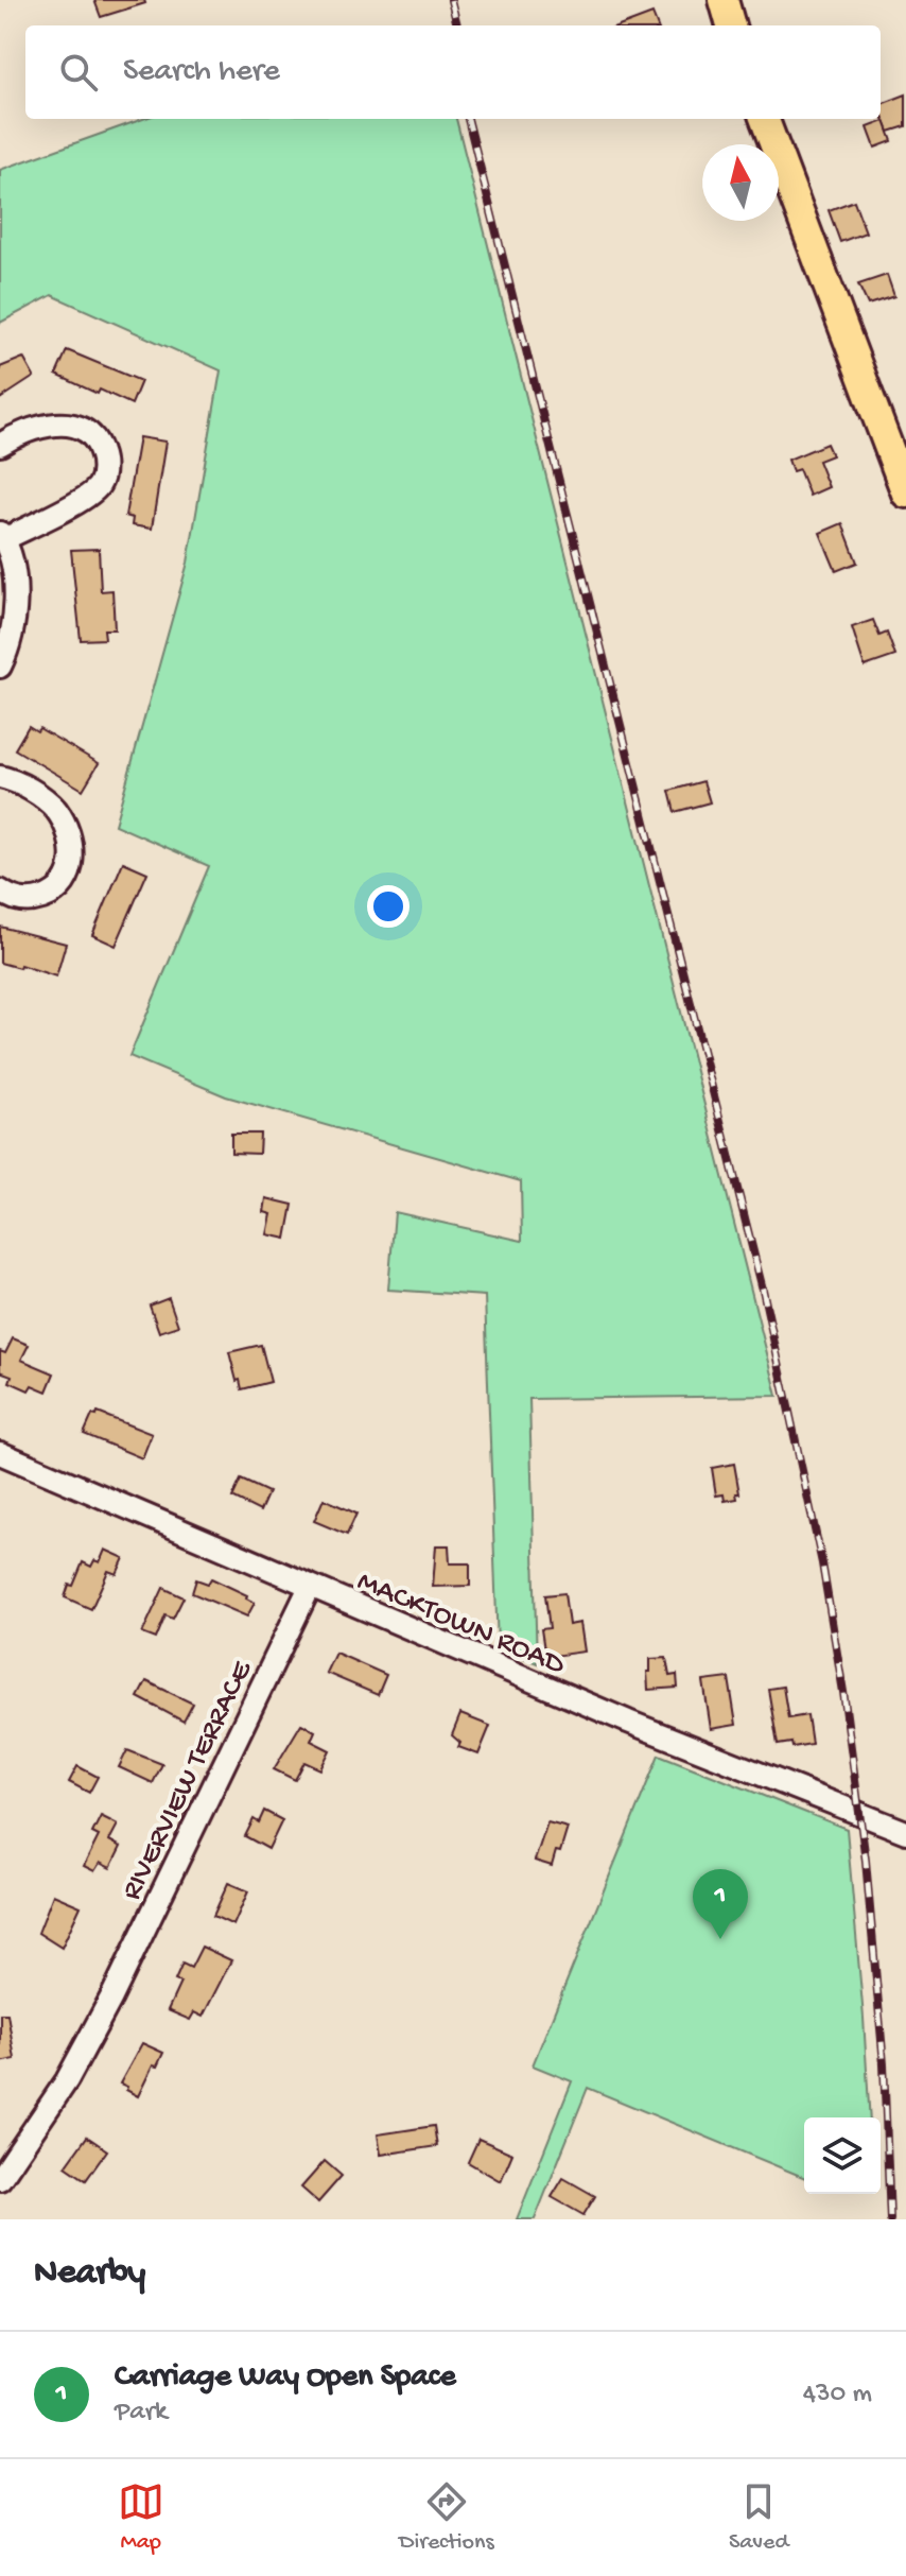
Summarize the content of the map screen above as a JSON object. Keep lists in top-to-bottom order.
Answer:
{
  "streets": {
    "street": ["MACKTOWN ROAD", "RIVERVIEW TERRACE"]
  },
  "crossings": [
    ["MACKTOWN ROAD", "RIVERVIEW TERRACE"]
  ],
  "north": "top",
  "page": {
    "search": "Search here",
    "pins": "1",
    "heading": "Nearby",
    "list": [
      {
        "mark": "1",
        "name": "Carriage Way Open Space",
        "note": "Park",
        "value": "430 m"
      }
    ],
    "nav": ["Map", "Directions", "Saved"]
  }
}
